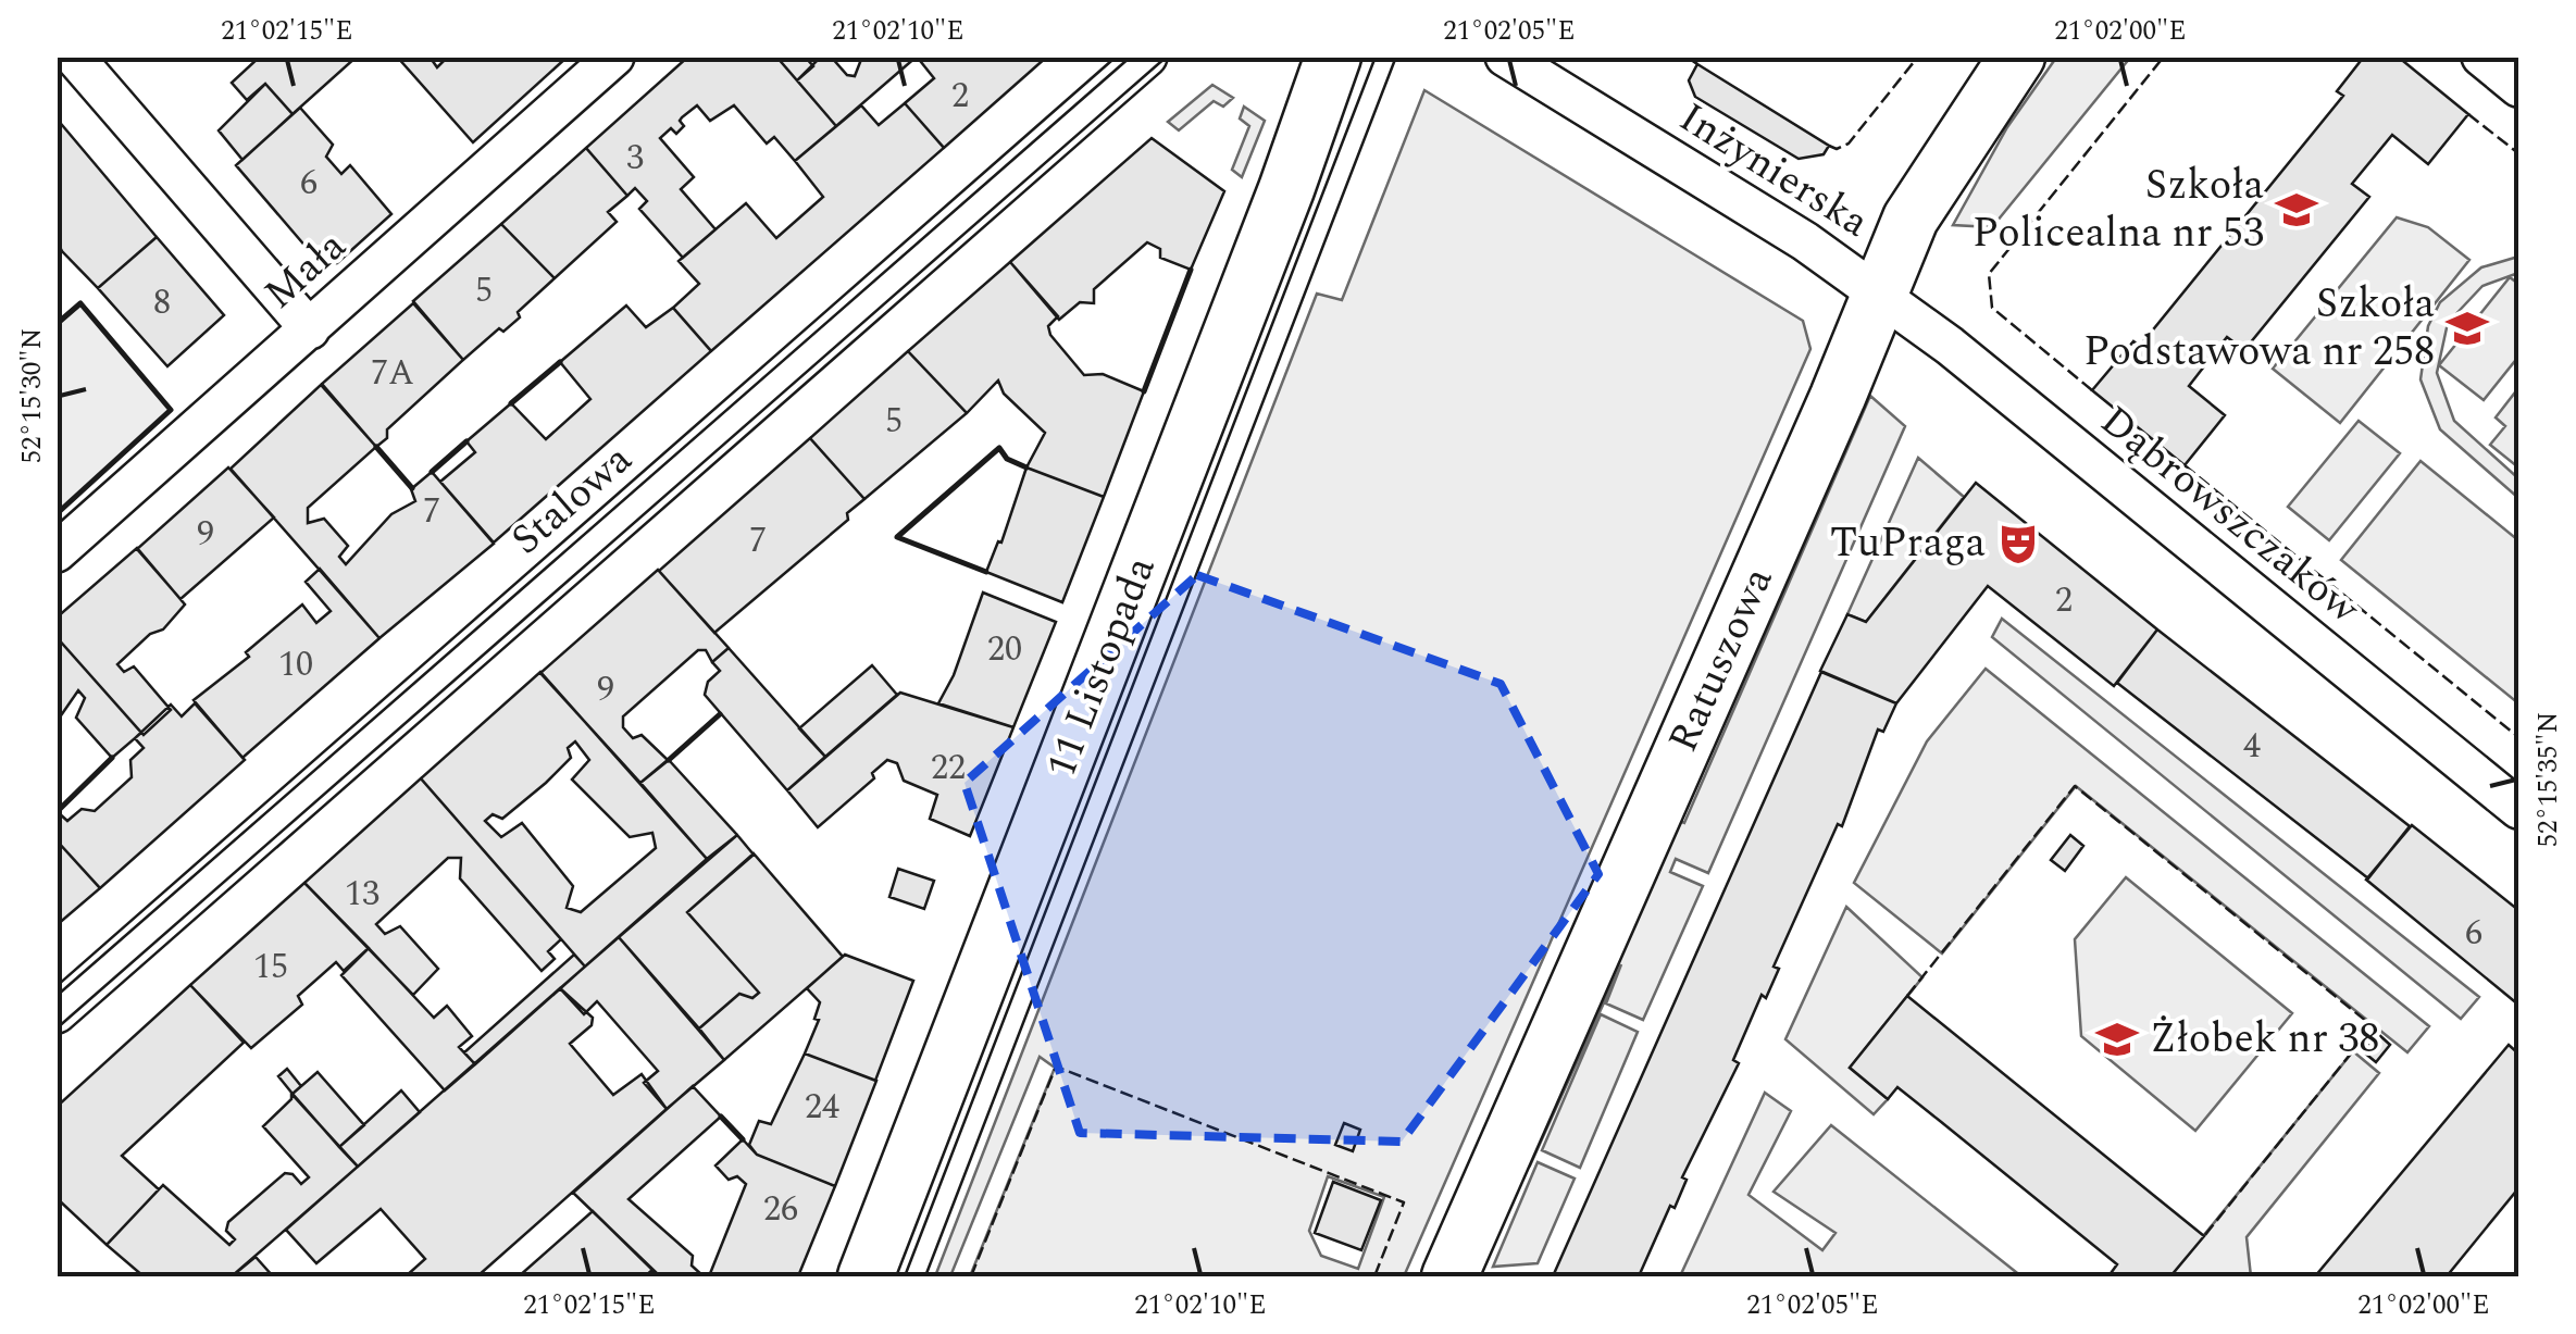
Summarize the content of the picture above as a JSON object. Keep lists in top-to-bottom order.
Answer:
{
  "streets": {
    "street": [
      "Inżynierska",
      "Mała",
      "Stalowa",
      "Dąbrowszczaków",
      "Ratuszowa",
      "11 Listopada"
    ]
  },
  "crossings": [
    ["Inżynierska", "Dąbrowszczaków"],
    ["Inżynierska", "Ratuszowa"],
    ["Dąbrowszczaków", "Ratuszowa"]
  ],
  "places": {
    "school or university": ["Szkoła Policealna nr 53", "Szkoła Podstawowa nr 258", "Żłobek nr 38"],
    "theatre": ["TuPraga"]
  },
  "house_numbers": [
    "2",
    "3",
    "6",
    "5",
    "8",
    "7A",
    "5",
    "7",
    "9",
    "7",
    "2",
    "20",
    "10",
    "9",
    "4",
    "22",
    "13",
    "6",
    "15",
    "24",
    "26"
  ],
  "coordinates": [
    "21°02'15\"E",
    "21°02'10\"E",
    "21°02'05\"E",
    "21°02'00\"E",
    "52°15'30\"N",
    "52°15'35\"N"
  ]
}
